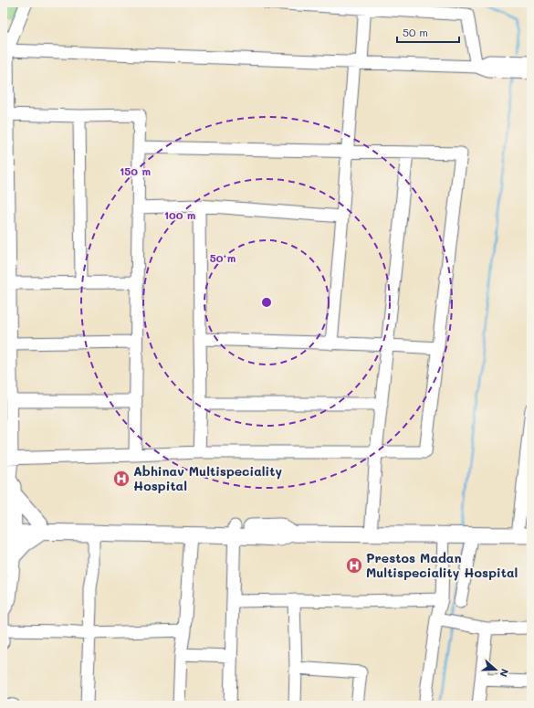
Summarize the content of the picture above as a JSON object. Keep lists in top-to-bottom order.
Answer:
{
  "places": {
    "hospital": ["Abhinav Multispeciality Hospital", "Prestos Madan Multispeciality Hospital"]
  },
  "scale_bar": "50 m",
  "north": "right",
  "rings": ["150 m", "100 m", "50 m"]
}
